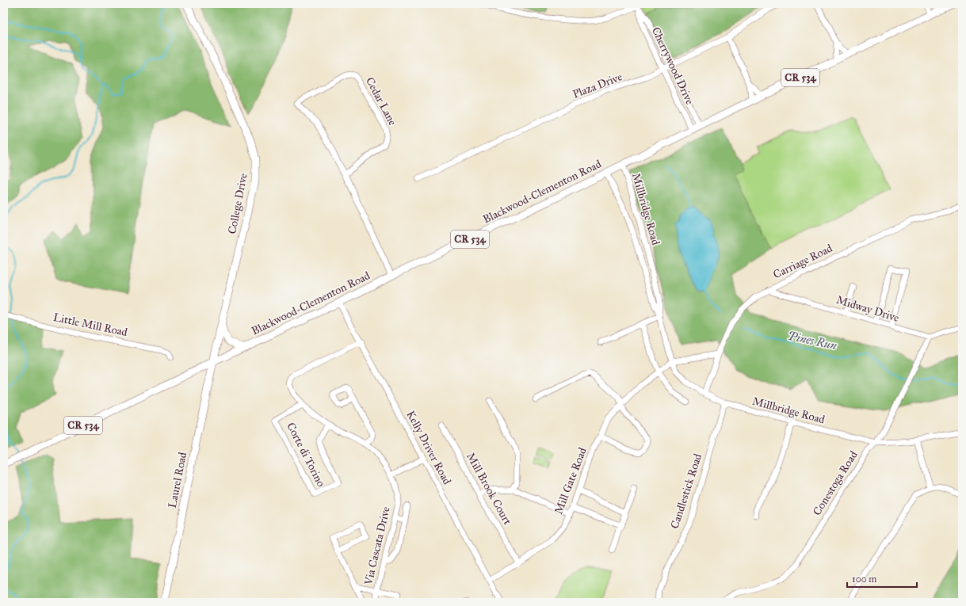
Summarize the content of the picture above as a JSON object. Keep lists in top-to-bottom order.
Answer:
{
  "streets": {
    "main road": [
      "CR 534",
      "Blackwood-Clementon Road",
      "College Drive",
      "Laurel Road"
    ],
    "street": [
      "Cherrywood Drive",
      "Plaza Drive",
      "Cedar Lane",
      "Millbridge Road",
      "Carriage Road",
      "Midway Drive",
      "Little Mill Road",
      "Kelly Driver Road",
      "Corte di Torino",
      "Mill Gate Road",
      "Conestoga Road",
      "Mill Brook Court",
      "Candlestick Road",
      "Via Cascata Drive"
    ]
  },
  "crossings": [
    ["Cherrywood Drive", "Plaza Drive"],
    ["Cherrywood Drive", "Blackwood-Clementon Road"],
    ["Cedar Lane", "Blackwood-Clementon Road"],
    ["Blackwood-Clementon Road", "College Drive"],
    ["Blackwood-Clementon Road", "Millbridge Road"],
    ["Blackwood-Clementon Road", "Kelly Driver Road"],
    ["Blackwood-Clementon Road", "Laurel Road"],
    ["College Drive", "Laurel Road"],
    ["Millbridge Road", "Carriage Road"],
    ["Millbridge Road", "Mill Gate Road"],
    ["Millbridge Road", "Conestoga Road"],
    ["Millbridge Road", "Candlestick Road"],
    ["Carriage Road", "Midway Drive"],
    ["Midway Drive", "Conestoga Road"],
    ["Kelly Driver Road", "Mill Gate Road"],
    ["Kelly Driver Road", "Via Cascata Drive"],
    ["Corte di Torino", "Via Cascata Drive"],
    ["Mill Gate Road", "Mill Brook Court"]
  ],
  "water": ["Pines Run"],
  "scale_bar": "100 m"
}
